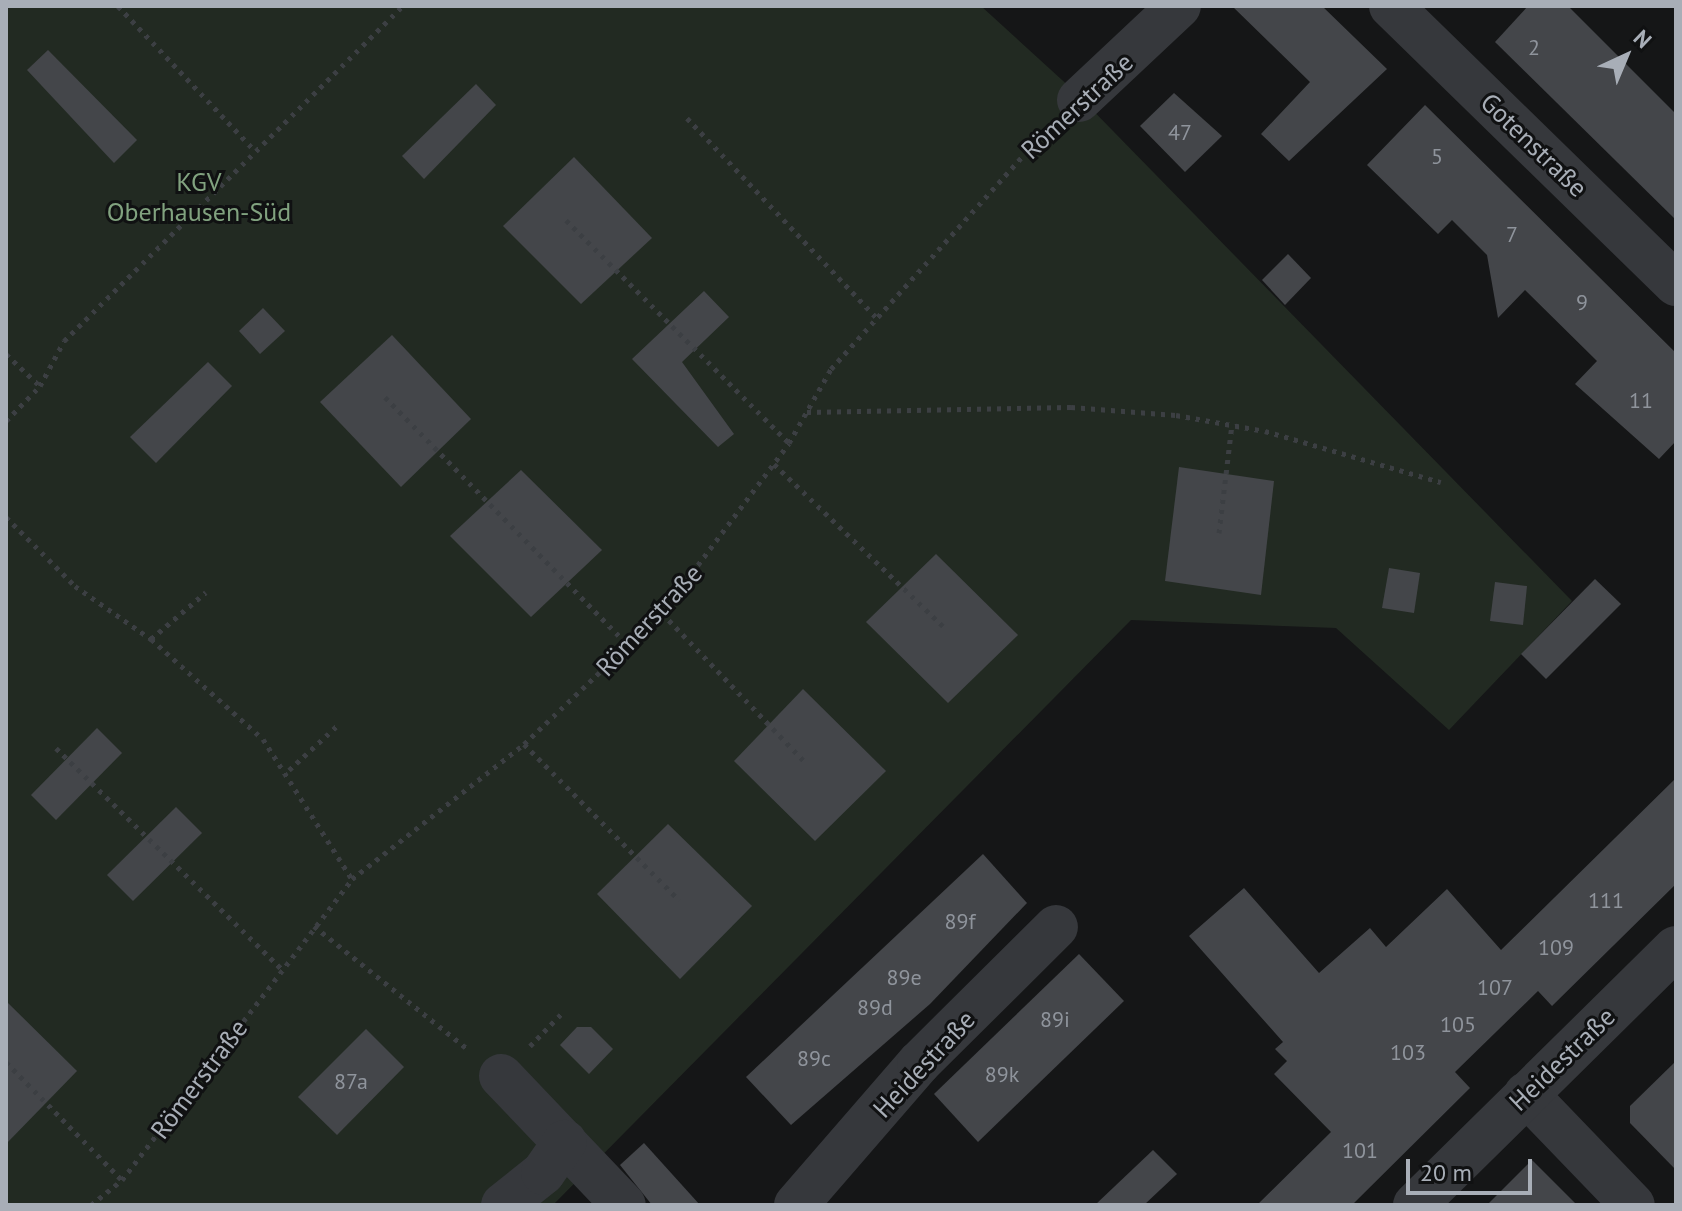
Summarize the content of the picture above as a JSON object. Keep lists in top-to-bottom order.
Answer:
{
  "streets": {
    "street": ["Römerstraße", "Gotenstraße", "Heidestraße"]
  },
  "parks": ["KGV Oberhausen-Süd"],
  "house_numbers": [
    "2",
    "47",
    "5",
    "7",
    "9",
    "11",
    "111",
    "89f",
    "109",
    "89e",
    "107",
    "89d",
    "89i",
    "105",
    "103",
    "89c",
    "89k",
    "87a",
    "101"
  ],
  "scale_bar": "20 m",
  "north": "top right"
}
